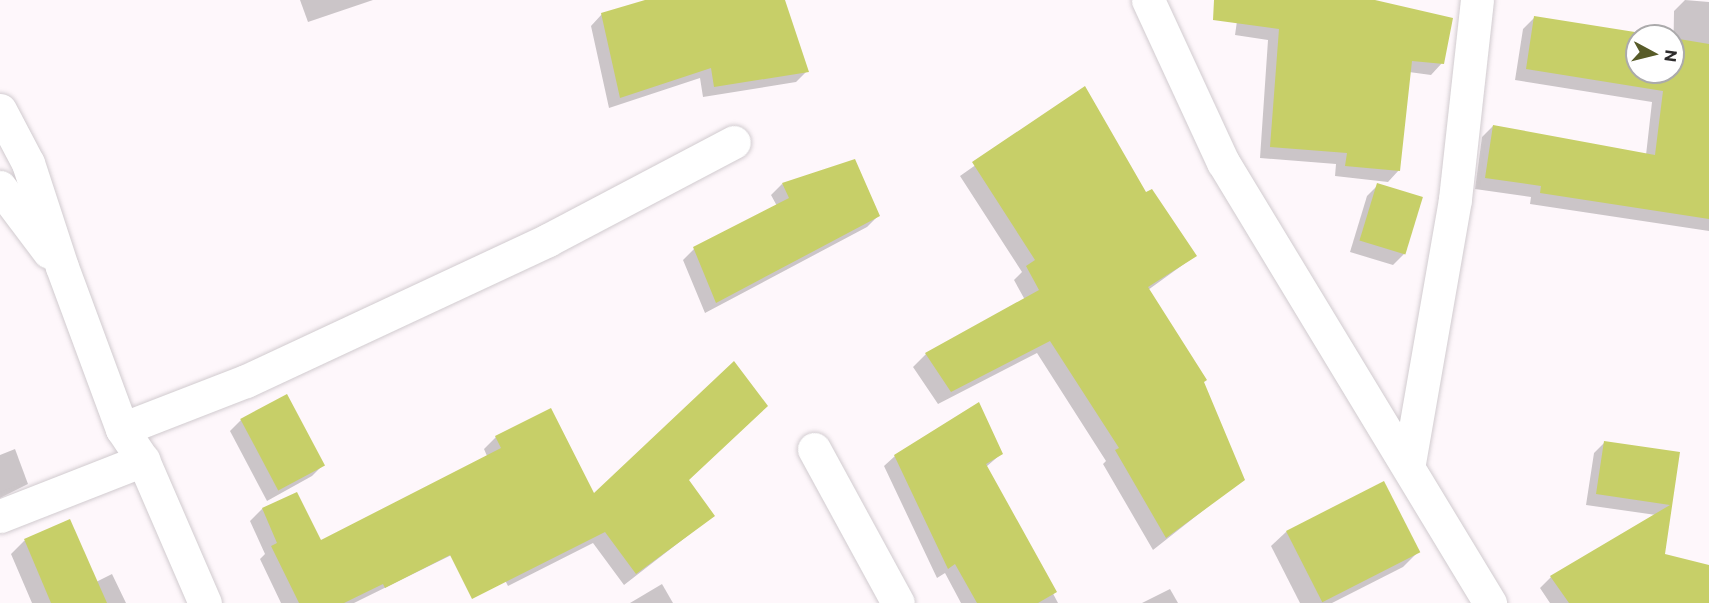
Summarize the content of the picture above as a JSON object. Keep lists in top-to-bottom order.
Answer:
{
  "north": "right"
}
